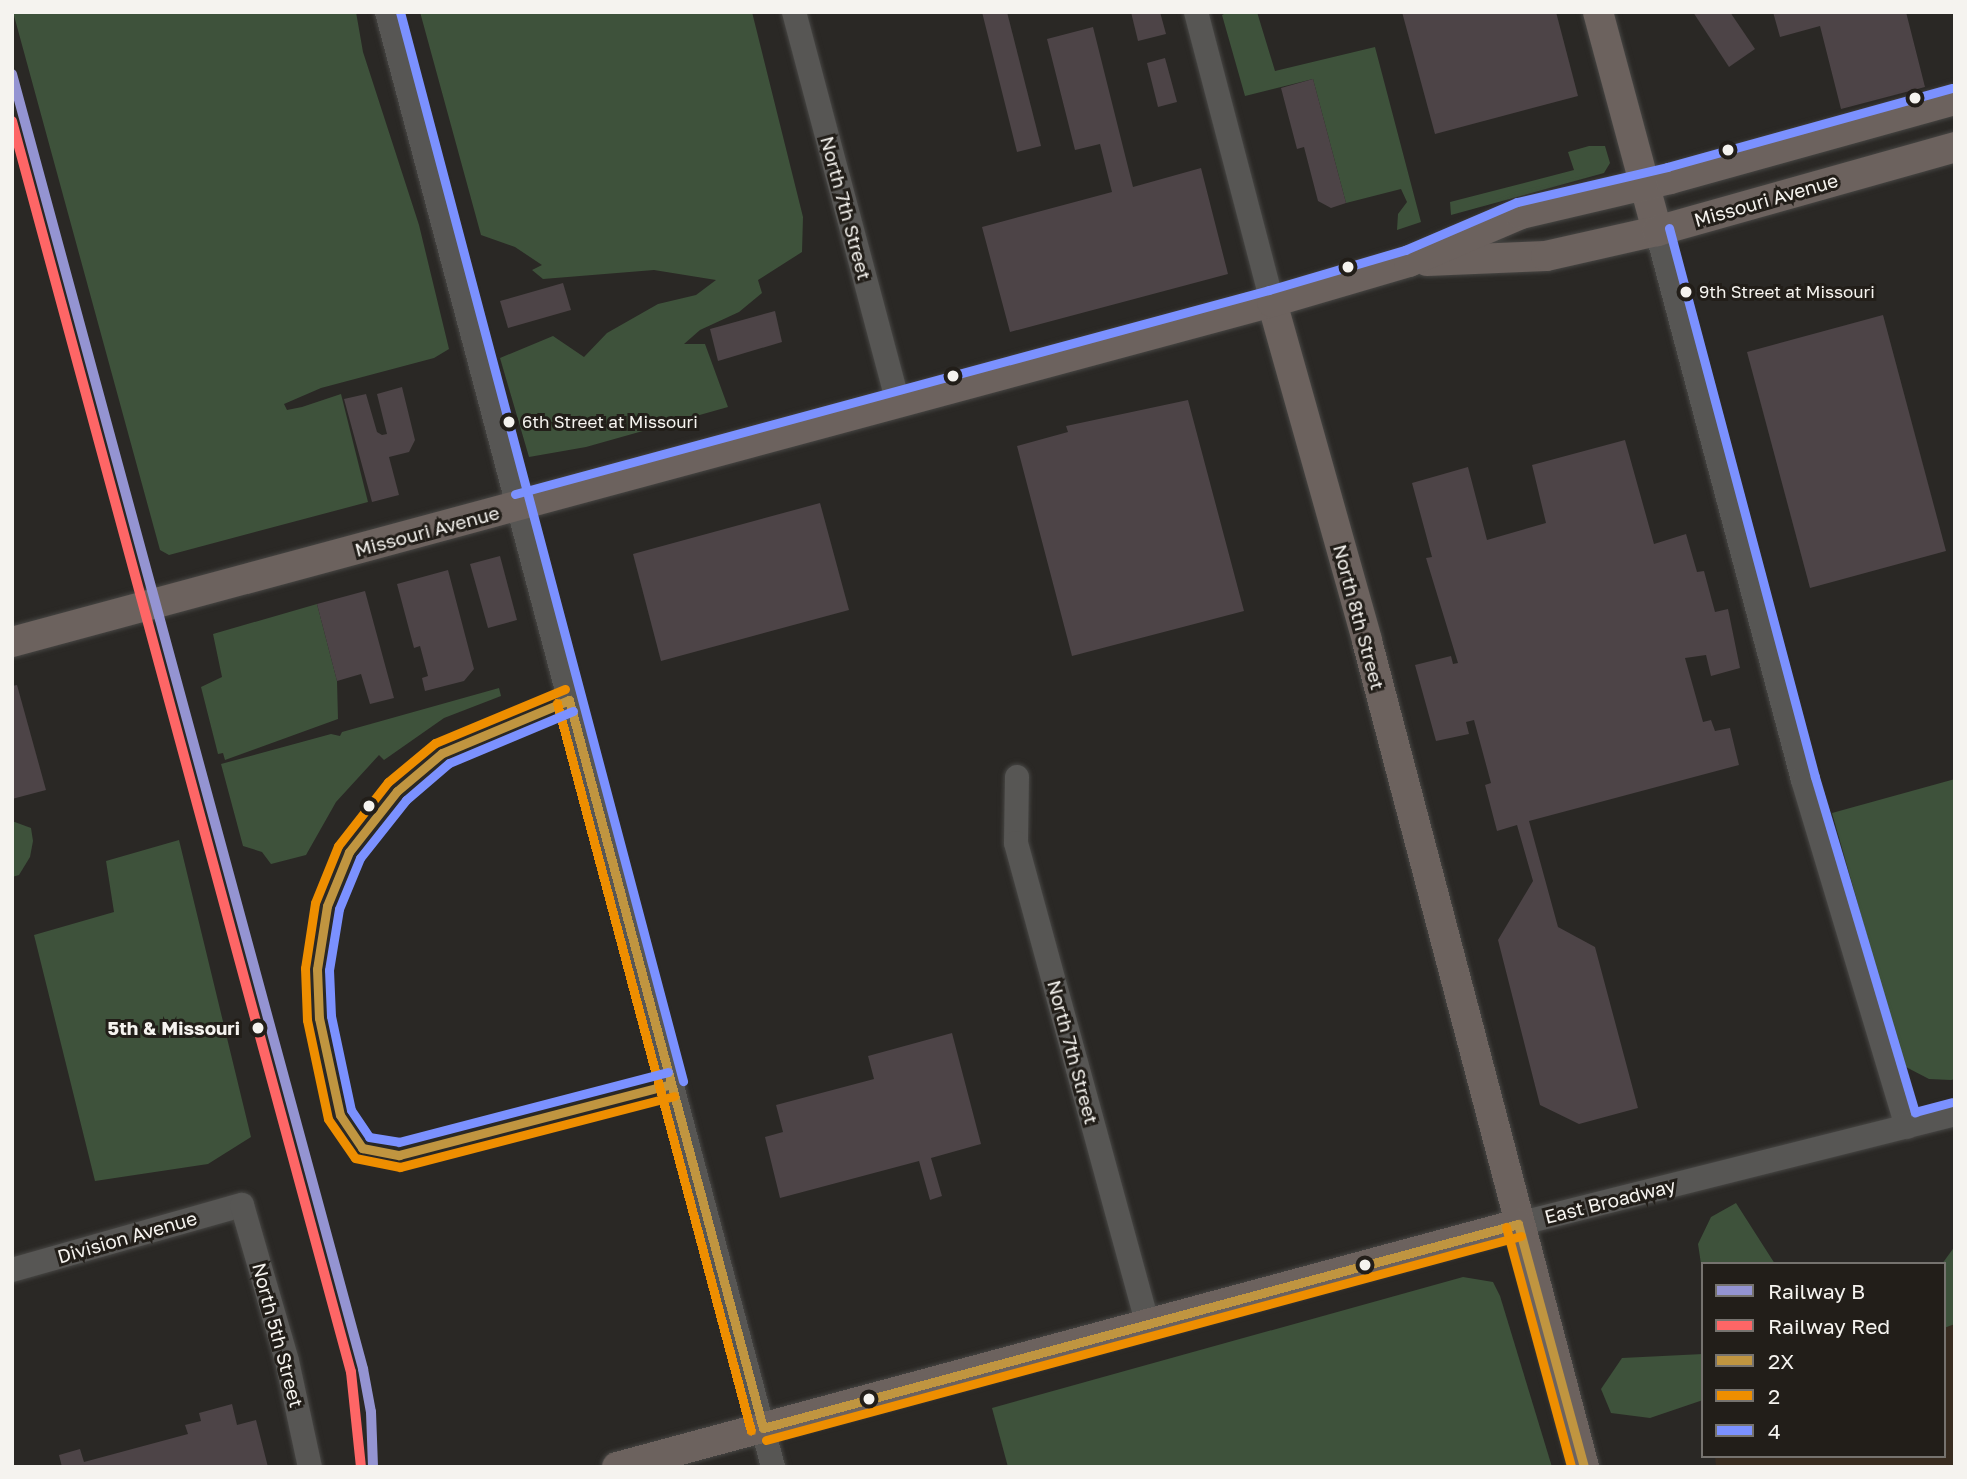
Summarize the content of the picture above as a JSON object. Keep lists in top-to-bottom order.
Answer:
{
  "streets": {
    "main road": ["Missouri Avenue", "North 8th Street", "East Broadway"],
    "street": ["North 7th Street", "Division Avenue", "North 5th Street"]
  },
  "crossings": [
    ["Missouri Avenue", "North 7th Street"],
    ["Missouri Avenue", "North 8th Street"],
    ["North 7th Street", "East Broadway"],
    ["North 8th Street", "East Broadway"],
    ["Division Avenue", "North 5th Street"]
  ],
  "places": ["9th Street at Missouri", "6th Street at Missouri", "5th & Missouri"],
  "lines": [
    "transit line 4",
    "rail line B",
    "rail line Red",
    "transit line 2",
    "transit line 2X"
  ],
  "legend": [
    "Railway B",
    "Railway Red",
    "2X",
    "2",
    "4"
  ]
}
